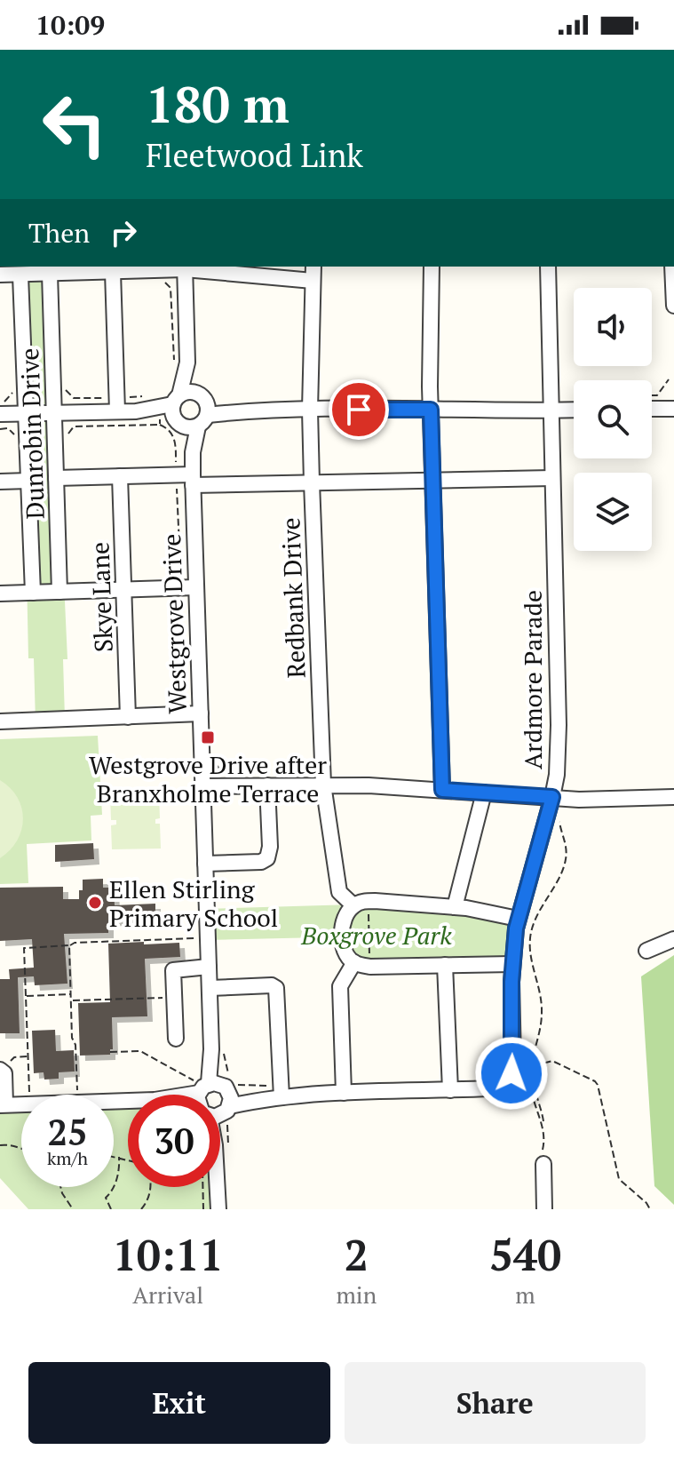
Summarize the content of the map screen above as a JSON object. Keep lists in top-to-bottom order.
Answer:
{
  "streets": {
    "street": [
      "Dunrobin Drive",
      "Skye Lane",
      "Redbank Drive",
      "Westgrove Drive",
      "Ardmore Parade"
    ]
  },
  "parks": ["Boxgrove Park"],
  "places": {
    "transit": ["Westgrove Drive after Branxholme Terrace"],
    "other": ["Ellen Stirling Primary School"]
  },
  "page": {
    "status": "10:09",
    "turn": ["180 m", "Fleetwood Link"],
    "then": "Then",
    "speed": "25 km/h",
    "limit": "30",
    "eta": [
      "10:11",
      "Arrival",
      "2",
      "min",
      "540",
      "m"
    ],
    "buttons": ["Exit", "Share"]
  }
}
